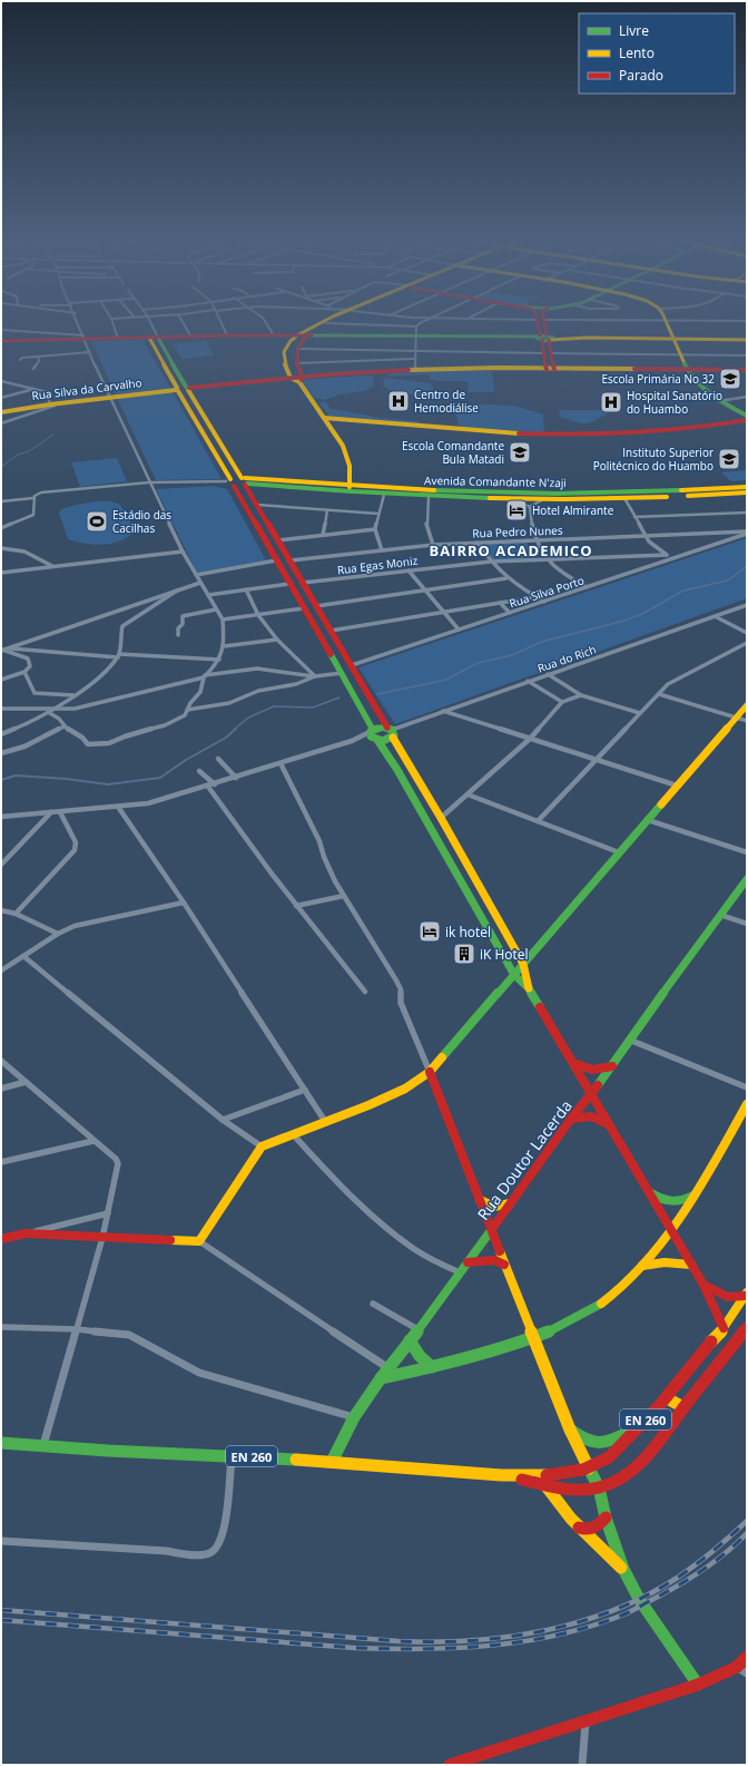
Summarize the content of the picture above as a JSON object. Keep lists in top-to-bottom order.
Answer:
{
  "streets": {
    "street": [
      "Rua Silva da Carvalho",
      "Avenida Comandante N'zaji",
      "Rua Pedro Nunes",
      "Rua Egas Moniz",
      "Rua Silva Porto",
      "Rua do Rich",
      "Rua Doutor Lacerda",
      "EN 260"
    ]
  },
  "crossings": [
    ["Rua Pedro Nunes", "Rua Silva Porto"],
    ["Rua Doutor Lacerda", "EN 260"]
  ],
  "districts": ["BAIRRO ACADEMICO"],
  "places": {
    "school or university": ["Escola Primária No 32", "Escola Comandante Bula Matadi", "Instituto Superior Politécnico do Huambo"],
    "hospital": ["Centro de Hemodiálise", "Hospital Sanatório do Huambo"],
    "hotel": ["Hotel Almirante", "ik hotel"],
    "sports": ["Estádio das Cacilhas"],
    "building": ["iK Hotel"]
  },
  "legend": ["Livre", "Lento", "Parado"]
}
